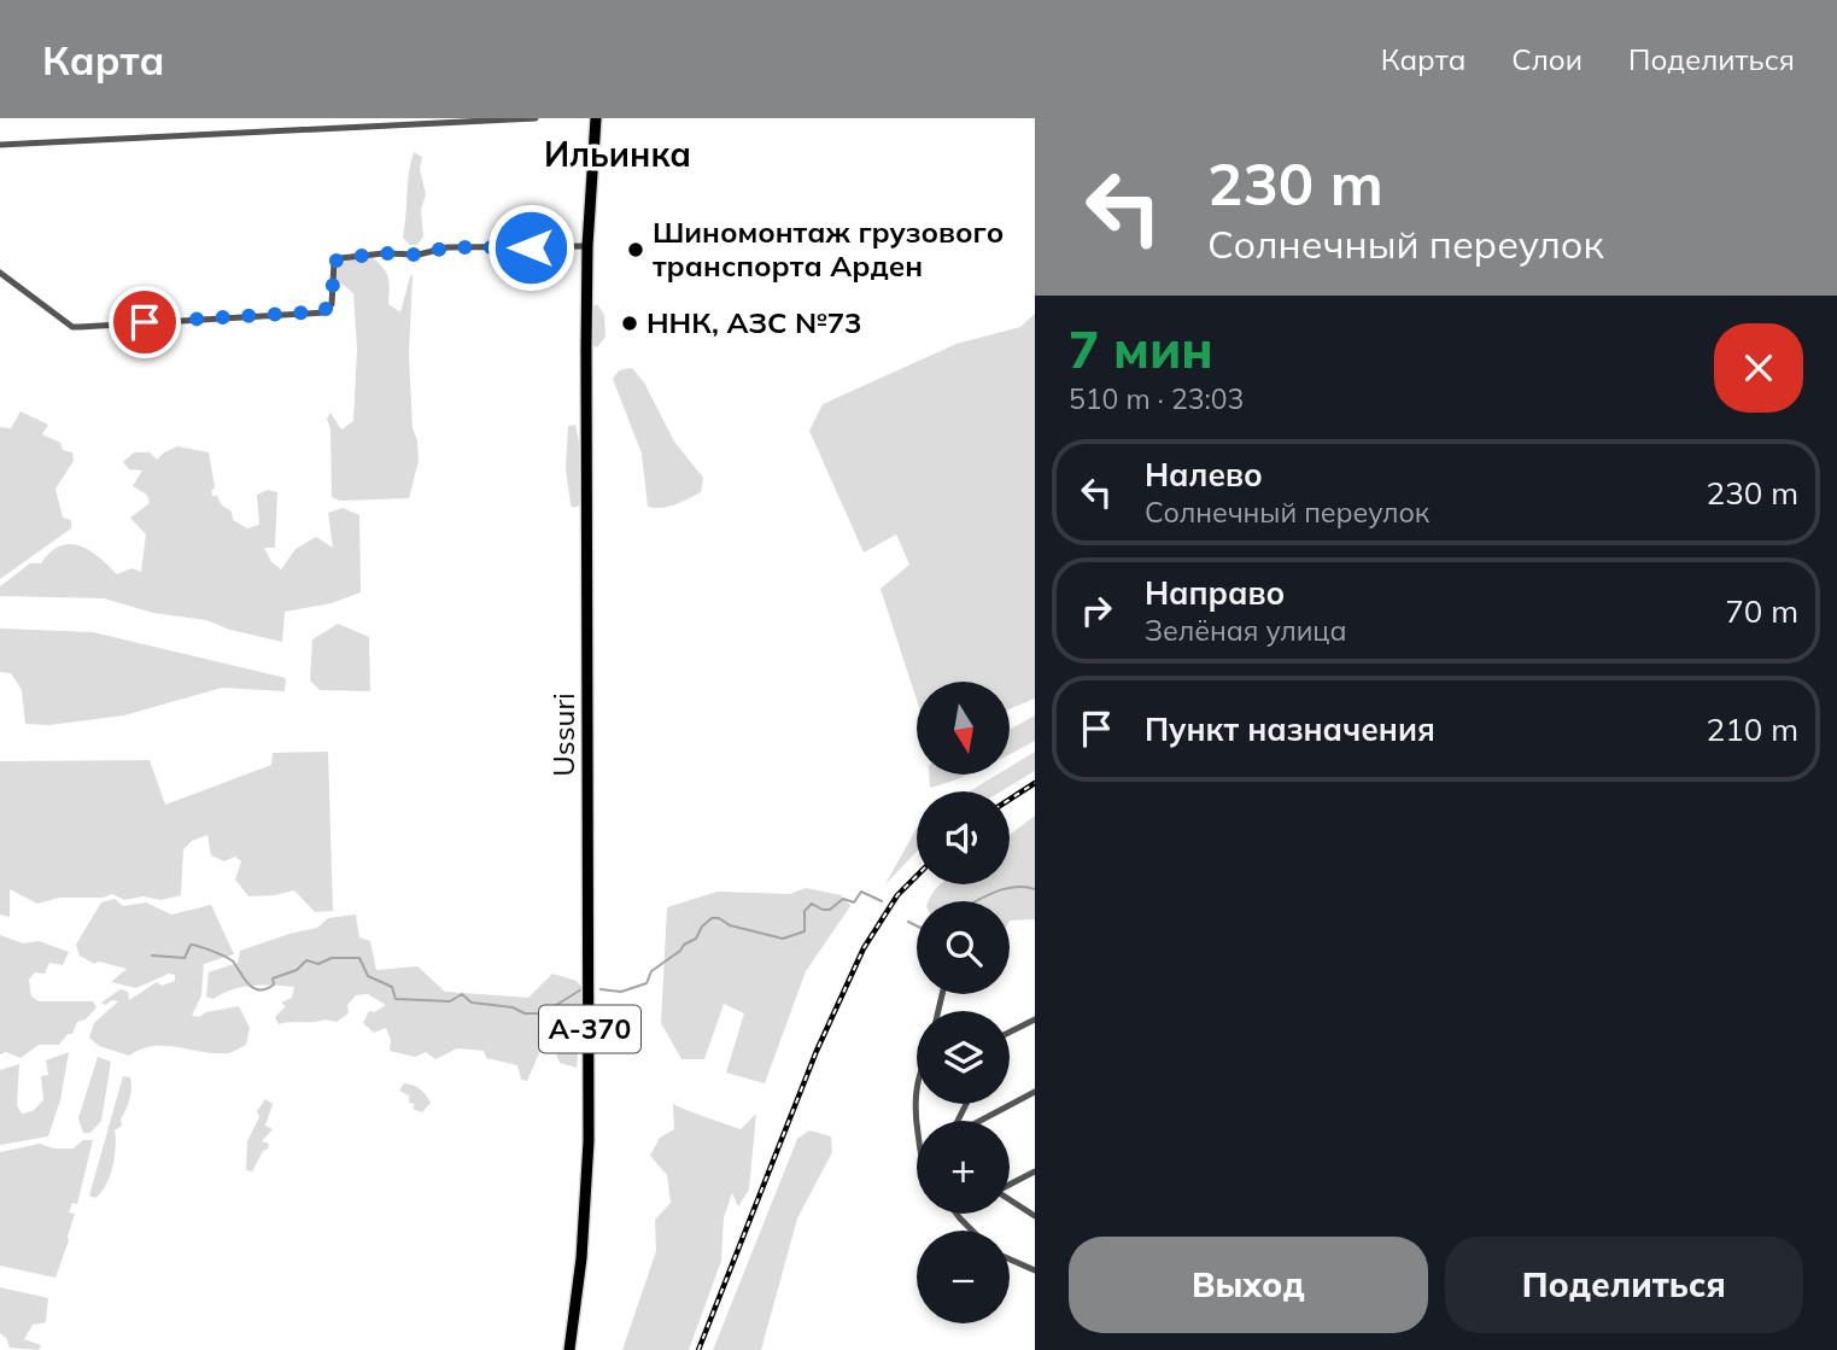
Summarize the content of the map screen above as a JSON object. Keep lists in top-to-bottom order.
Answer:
{
  "streets": {
    "highway": ["Ussuri", "А-370"]
  },
  "districts": ["Ильинка"],
  "places": ["Шиномонтаж грузового транспорта Арден", "ННК, АЗС №73"],
  "north": "bottom",
  "page": {
    "header": "Карта",
    "nav": ["Карта", "Слои", "Поделиться"],
    "turn": ["230 m", "Солнечный переулок"],
    "heading": ["7 мин", "510 m · 23:03"],
    "list": [
      {
        "name": "Налево",
        "note": "Солнечный переулок",
        "value": "230 m"
      },
      {
        "name": "Направо",
        "note": "Зелёная улица",
        "value": "70 m"
      },
      {
        "name": "Пункт назначения",
        "value": "210 m"
      }
    ],
    "map_buttons": ["+", "−"],
    "buttons": ["Выход", "Поделиться"]
  }
}
